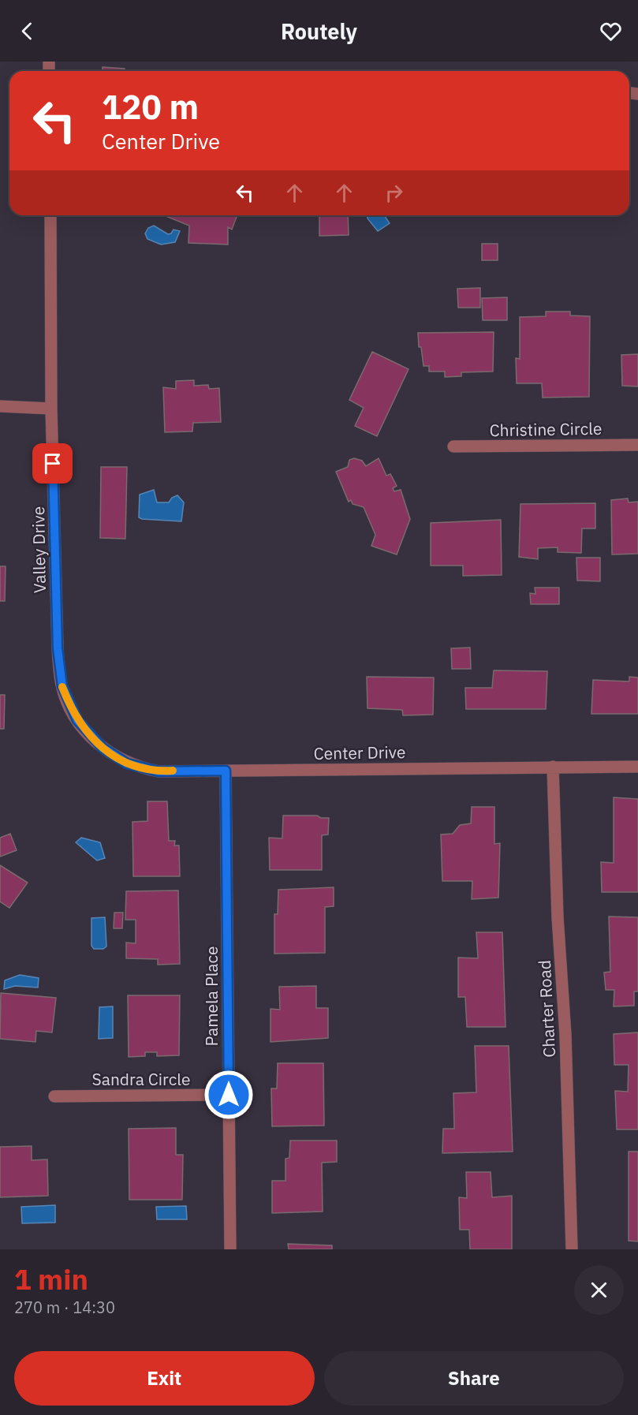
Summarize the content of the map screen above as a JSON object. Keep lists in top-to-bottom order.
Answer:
{
  "streets": {
    "street": [
      "Christine Circle",
      "Valley Drive",
      "Center Drive",
      "Pamela Place",
      "Charter Road",
      "Sandra Circle"
    ]
  },
  "crossings": [
    ["Valley Drive", "Center Drive"],
    ["Center Drive", "Pamela Place"],
    ["Center Drive", "Charter Road"],
    ["Pamela Place", "Sandra Circle"]
  ],
  "page": {
    "header": "Routely",
    "turn": ["120 m", "Center Drive"],
    "heading": ["1 min", "270 m · 14:30"],
    "buttons": ["Exit", "Share"]
  }
}
